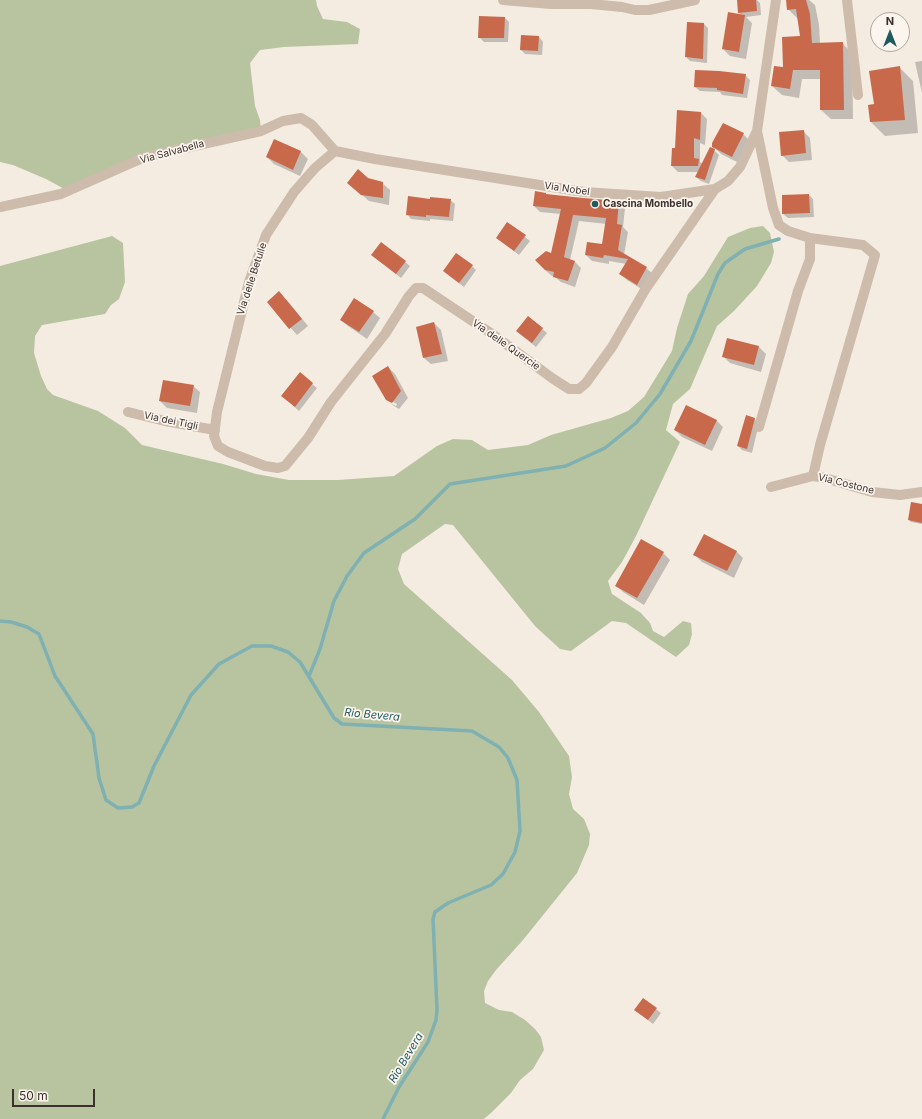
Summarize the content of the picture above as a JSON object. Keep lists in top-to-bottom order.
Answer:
{
  "streets": {
    "street": [
      "Via Salvabella",
      "Via Nobel",
      "Via delle Betulle",
      "Via delle Quercie",
      "Via dei Tigli",
      "Via Costone"
    ]
  },
  "crossings": [
    ["Via Salvabella", "Via Nobel"],
    ["Via Salvabella", "Via delle Betulle"],
    ["Via Nobel", "Via delle Betulle"],
    ["Via Nobel", "Via delle Quercie"],
    ["Via delle Betulle", "Via delle Quercie"],
    ["Via delle Betulle", "Via dei Tigli"],
    ["Via delle Quercie", "Via dei Tigli"]
  ],
  "water": ["Rio Bevera"],
  "places": ["Cascina Mombello"],
  "scale_bar": "50 m",
  "north": "top"
}
